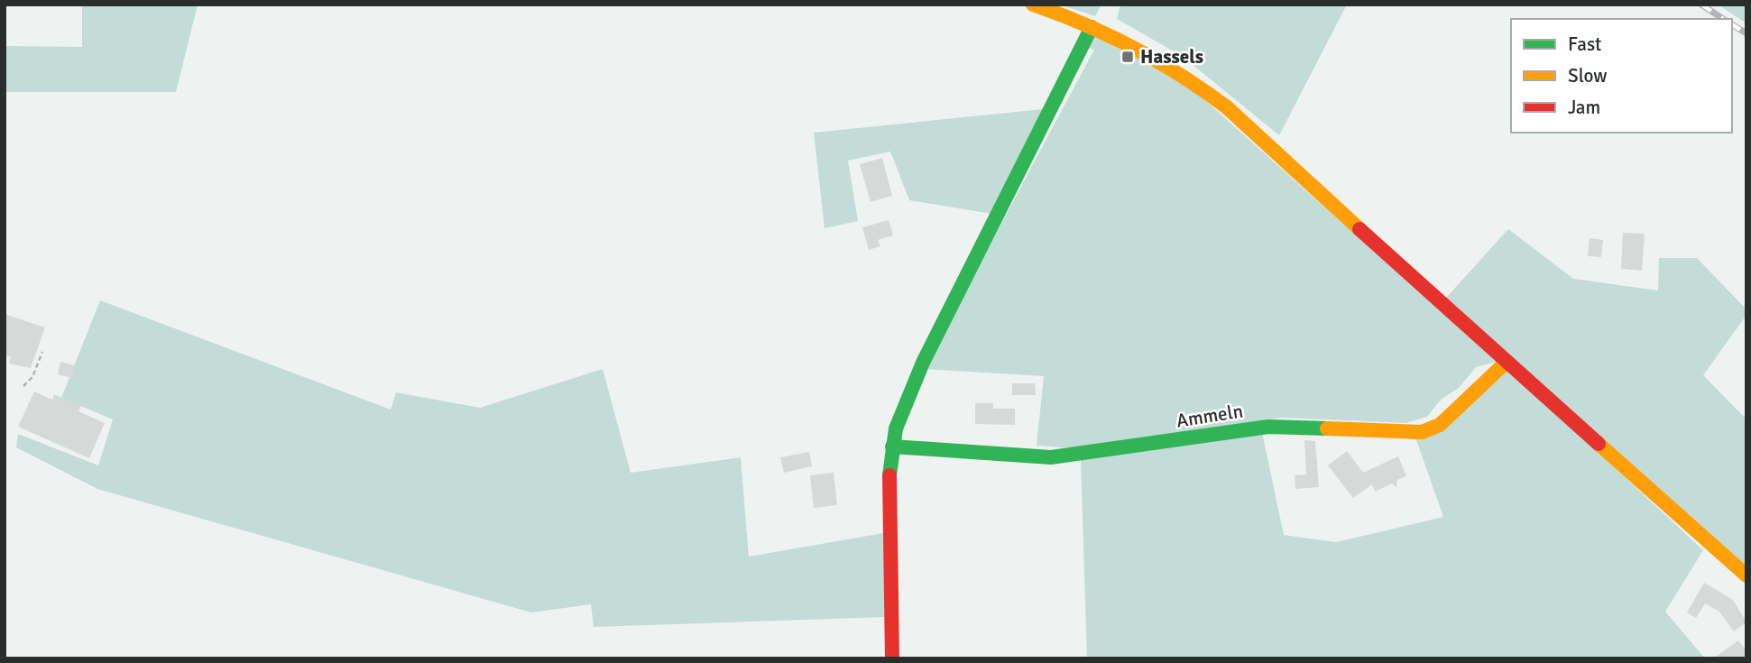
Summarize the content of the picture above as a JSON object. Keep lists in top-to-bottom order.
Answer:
{
  "streets": {
    "street": ["Ammeln"]
  },
  "places": {
    "transit": ["Hassels"]
  },
  "legend": ["Fast", "Slow", "Jam"]
}
